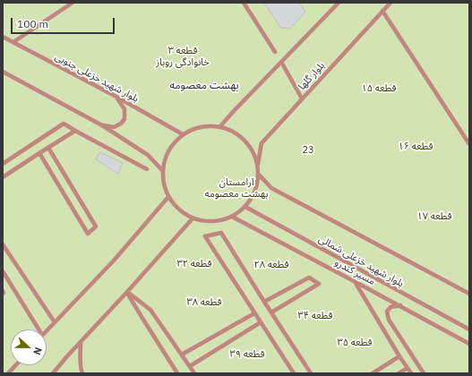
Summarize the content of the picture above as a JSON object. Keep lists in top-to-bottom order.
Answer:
{
  "streets": {
    "lane": [
      "بلوار گلها",
      "بلوار شهید خزعلی جنوبی",
      "بلوار شهید خزعلی شمالی",
      "مسیر کندرو"
    ]
  },
  "crossings": [
    ["بلوار گلها", "بلوار شهید خزعلی جنوبی"],
    ["بلوار گلها", "بلوار شهید خزعلی شمالی"],
    ["بلوار گلها", "مسیر کندرو"],
    ["بلوار شهید خزعلی جنوبی", "بلوار شهید خزعلی شمالی"],
    ["بلوار شهید خزعلی جنوبی", "مسیر کندرو"],
    ["بلوار شهید خزعلی شمالی", "مسیر کندرو"]
  ],
  "districts": ["بهشت معصومه"],
  "parks": [
    "قطعه ۳ خانوادگی روباز",
    "قطعه ۱۵",
    "قطعه ۱۶",
    "23",
    "آرامستان بهشت معصومه",
    "قطعه ۱۷",
    "قطعه ۳۲",
    "قطعه ۲۸",
    "قطعه ۳۸",
    "قطعه ۳۴",
    "قطعه ۳۵",
    "قطعه ۳۹"
  ],
  "scale_bar": "100 m",
  "north": "right"
}
